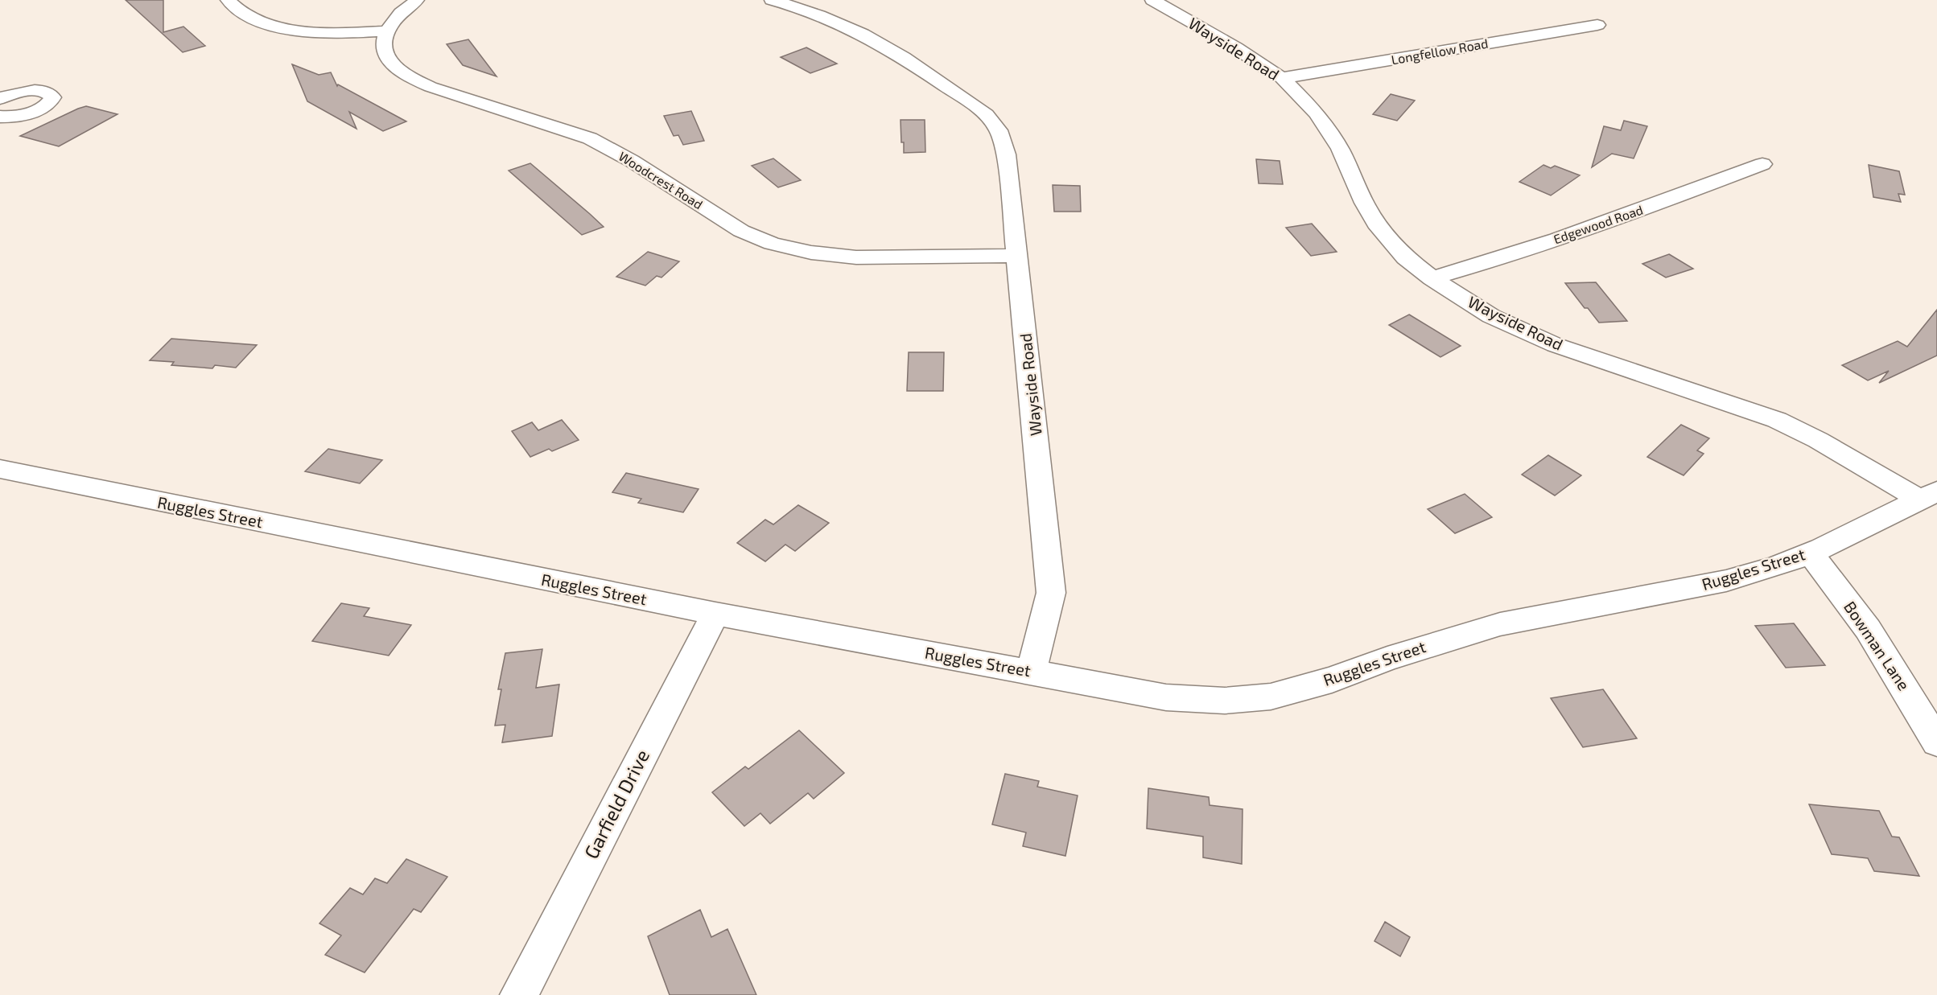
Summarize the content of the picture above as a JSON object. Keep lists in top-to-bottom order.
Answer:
{
  "streets": {
    "street": [
      "Wayside Road",
      "Longfellow Road",
      "Woodcrest Road",
      "Edgewood Road",
      "Ruggles Street",
      "Bowman Lane",
      "Garfield Drive"
    ]
  },
  "crossings": [
    ["Wayside Road", "Longfellow Road"],
    ["Wayside Road", "Woodcrest Road"],
    ["Wayside Road", "Edgewood Road"],
    ["Wayside Road", "Ruggles Street"],
    ["Ruggles Street", "Bowman Lane"],
    ["Ruggles Street", "Garfield Drive"]
  ]
}
